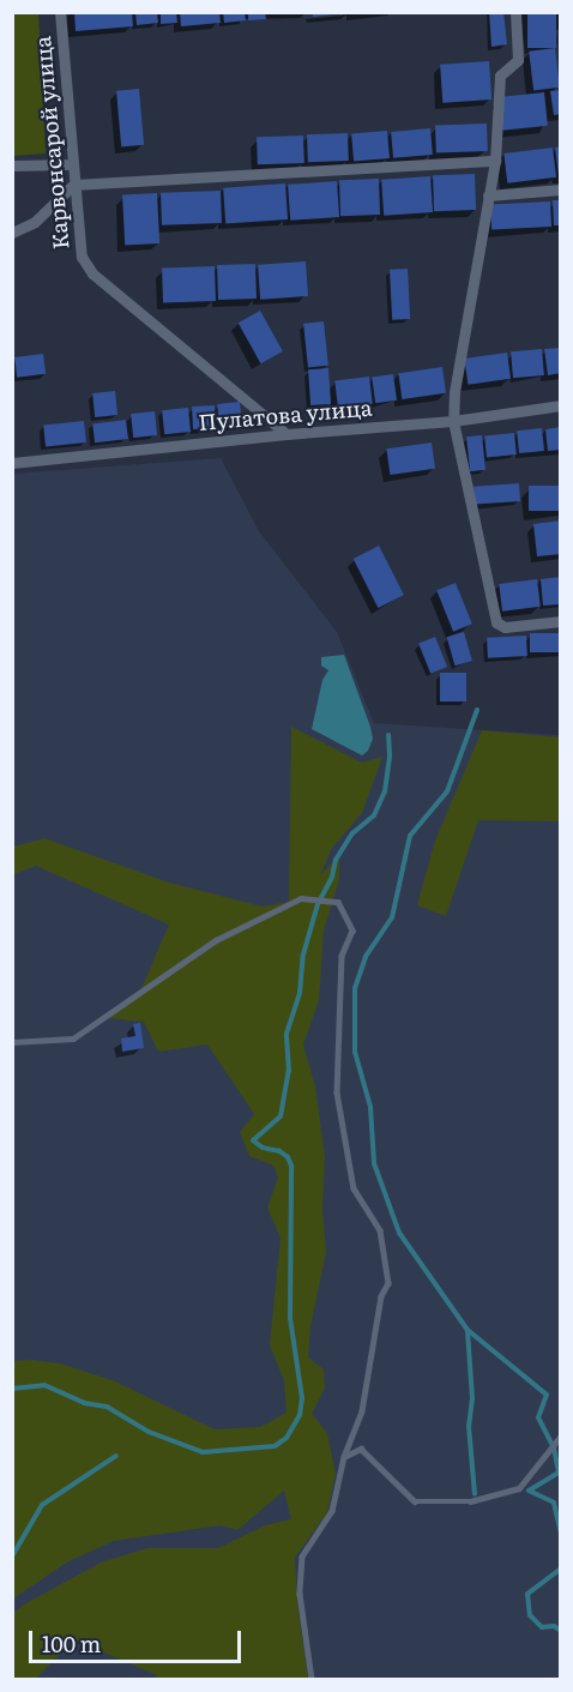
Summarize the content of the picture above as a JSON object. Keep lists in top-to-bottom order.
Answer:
{
  "streets": {
    "street": ["Карвонсарой улица", "Пулатова улица"]
  },
  "crossings": [
    ["Карвонсарой улица", "Пулатова улица"]
  ],
  "scale_bar": "100 m"
}
